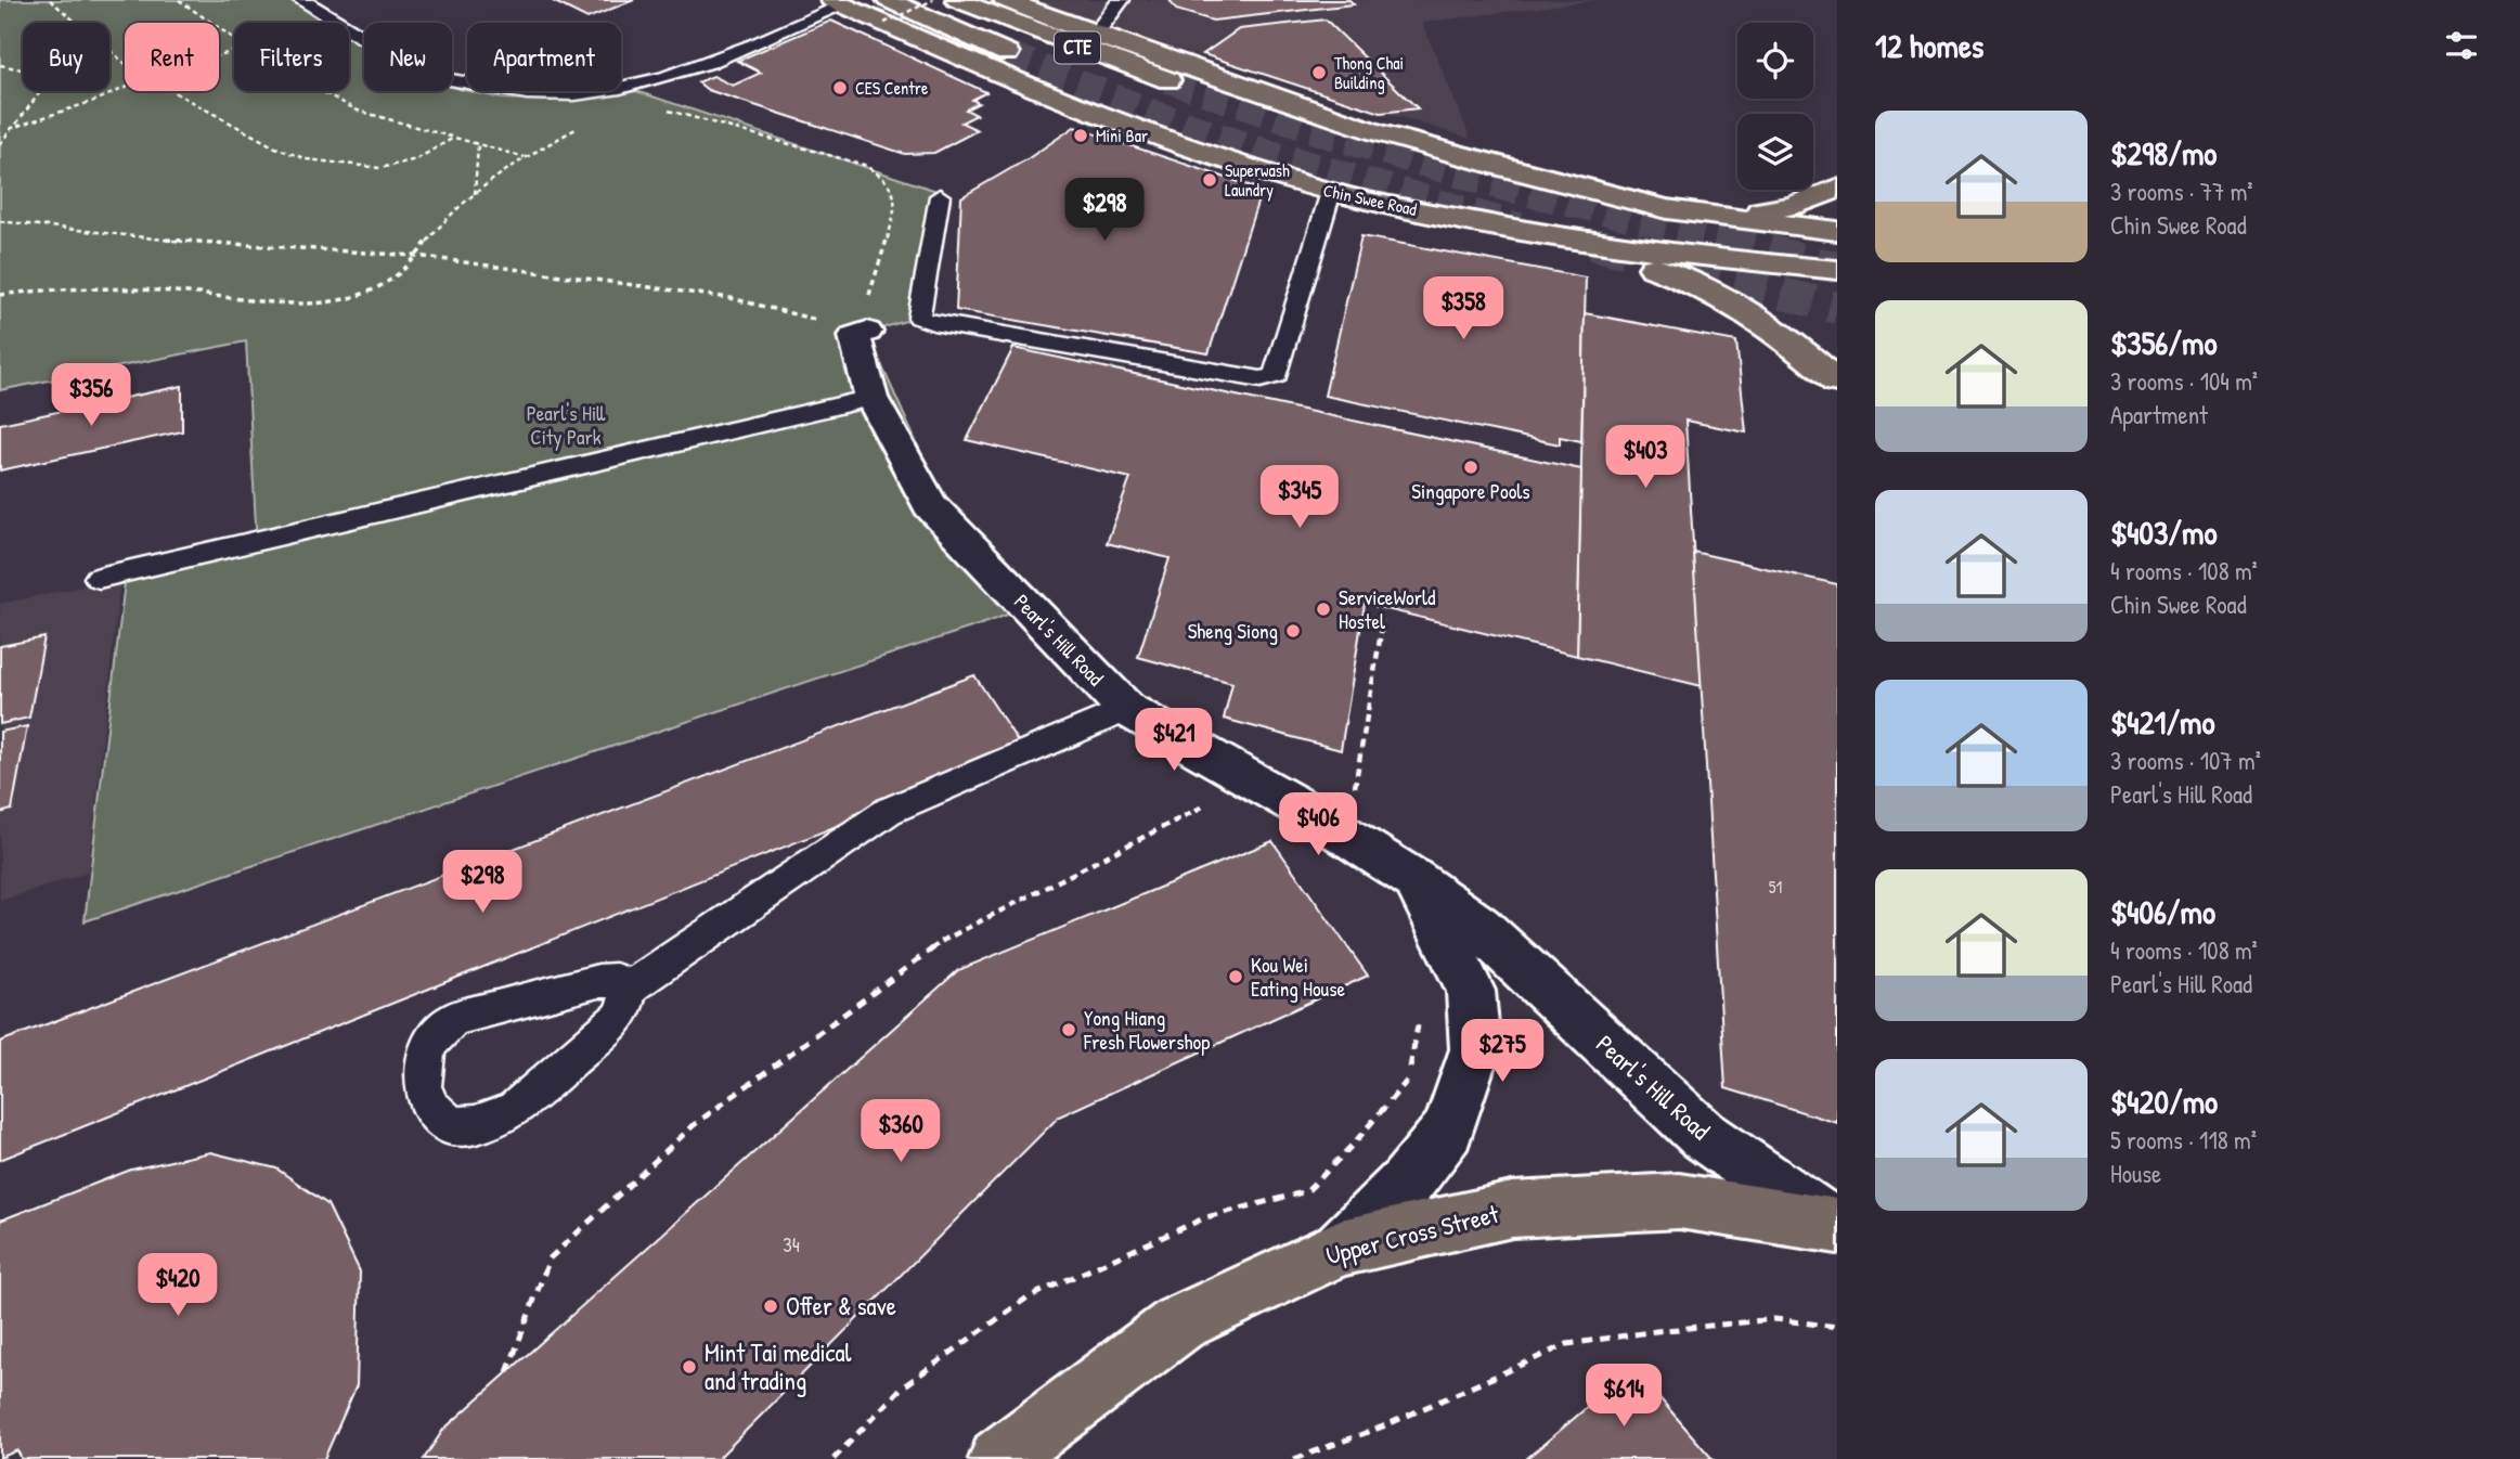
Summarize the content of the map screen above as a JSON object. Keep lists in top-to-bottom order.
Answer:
{
  "streets": {
    "main road": ["CTE", "Chin Swee Road", "Upper Cross Street"],
    "street": ["Pearl's Hill Road"]
  },
  "crossings": [
    ["Pearl's Hill Road", "Upper Cross Street"]
  ],
  "parks": ["Pearl's Hill City Park"],
  "places": [
    "Thong Chai Building",
    "CES Centre",
    "Mini Bar",
    "Superwash Laundry",
    "Singapore Pools",
    "ServiceWorld Hostel",
    "Sheng Siong",
    "Kou Wei Eating House",
    "Yong Hiang Fresh Flowershop",
    "Offer & save",
    "Mint Tai medical and trading"
  ],
  "house_numbers": ["51", "34"],
  "page": {
    "heading": "12 homes",
    "chip": [
      "Buy",
      "Rent",
      "Filters",
      "New",
      "Apartment"
    ],
    "list": [
      {
        "name": "$298/mo",
        "note": "3 rooms · 77 m² · Chin Swee Road"
      },
      {
        "name": "$356/mo",
        "note": "3 rooms · 104 m² · Apartment"
      },
      {
        "name": "$403/mo",
        "note": "4 rooms · 108 m² · Chin Swee Road"
      },
      {
        "name": "$421/mo",
        "note": "3 rooms · 107 m² · Pearl's Hill Road"
      },
      {
        "name": "$406/mo",
        "note": "4 rooms · 108 m² · Pearl's Hill Road"
      },
      {
        "name": "$420/mo",
        "note": "5 rooms · 118 m² · House"
      }
    ],
    "price": [
      "$298",
      "$358",
      "$356",
      "$403",
      "$345",
      "$421",
      "$406",
      "$298",
      "$275",
      "$360",
      "$420",
      "$614"
    ]
  }
}
